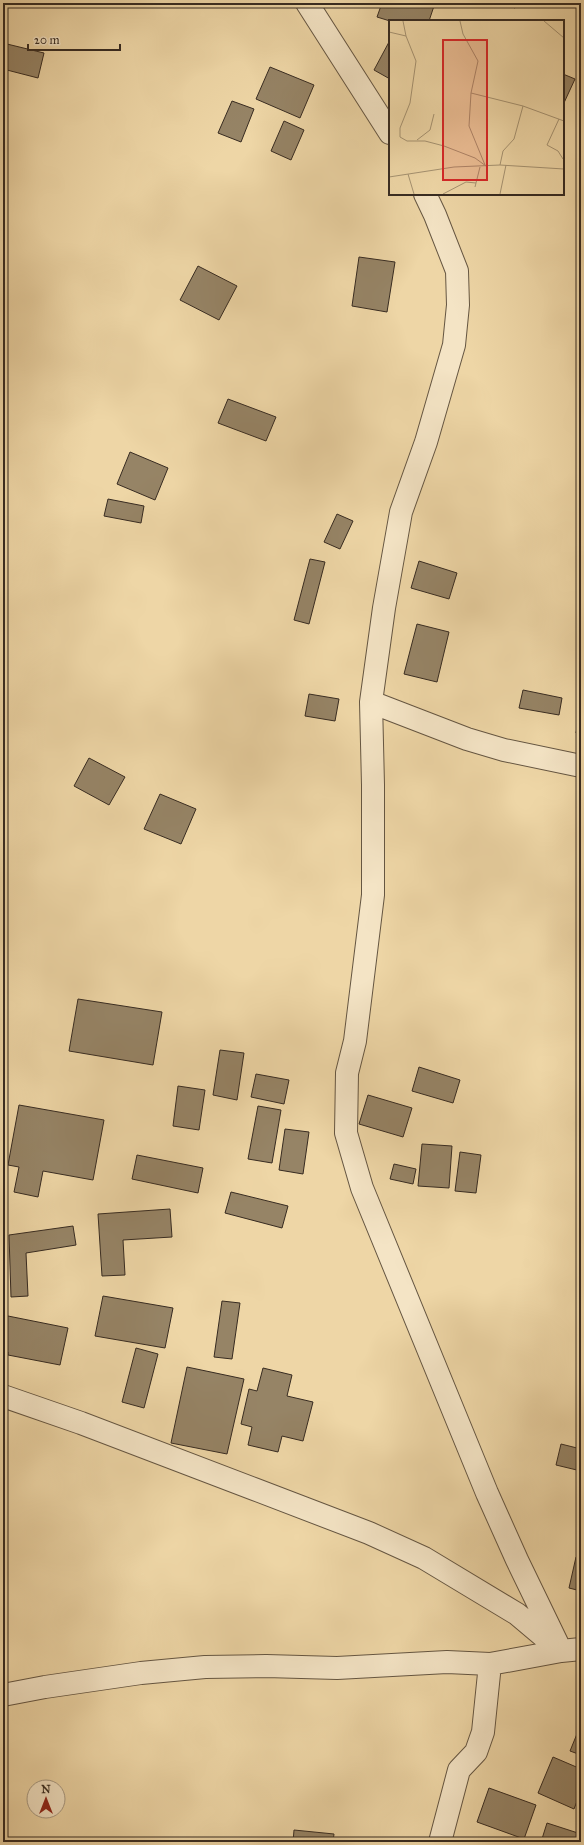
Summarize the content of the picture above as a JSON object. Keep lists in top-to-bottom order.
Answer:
{
  "scale_bar": "20 m",
  "north": "top"
}
